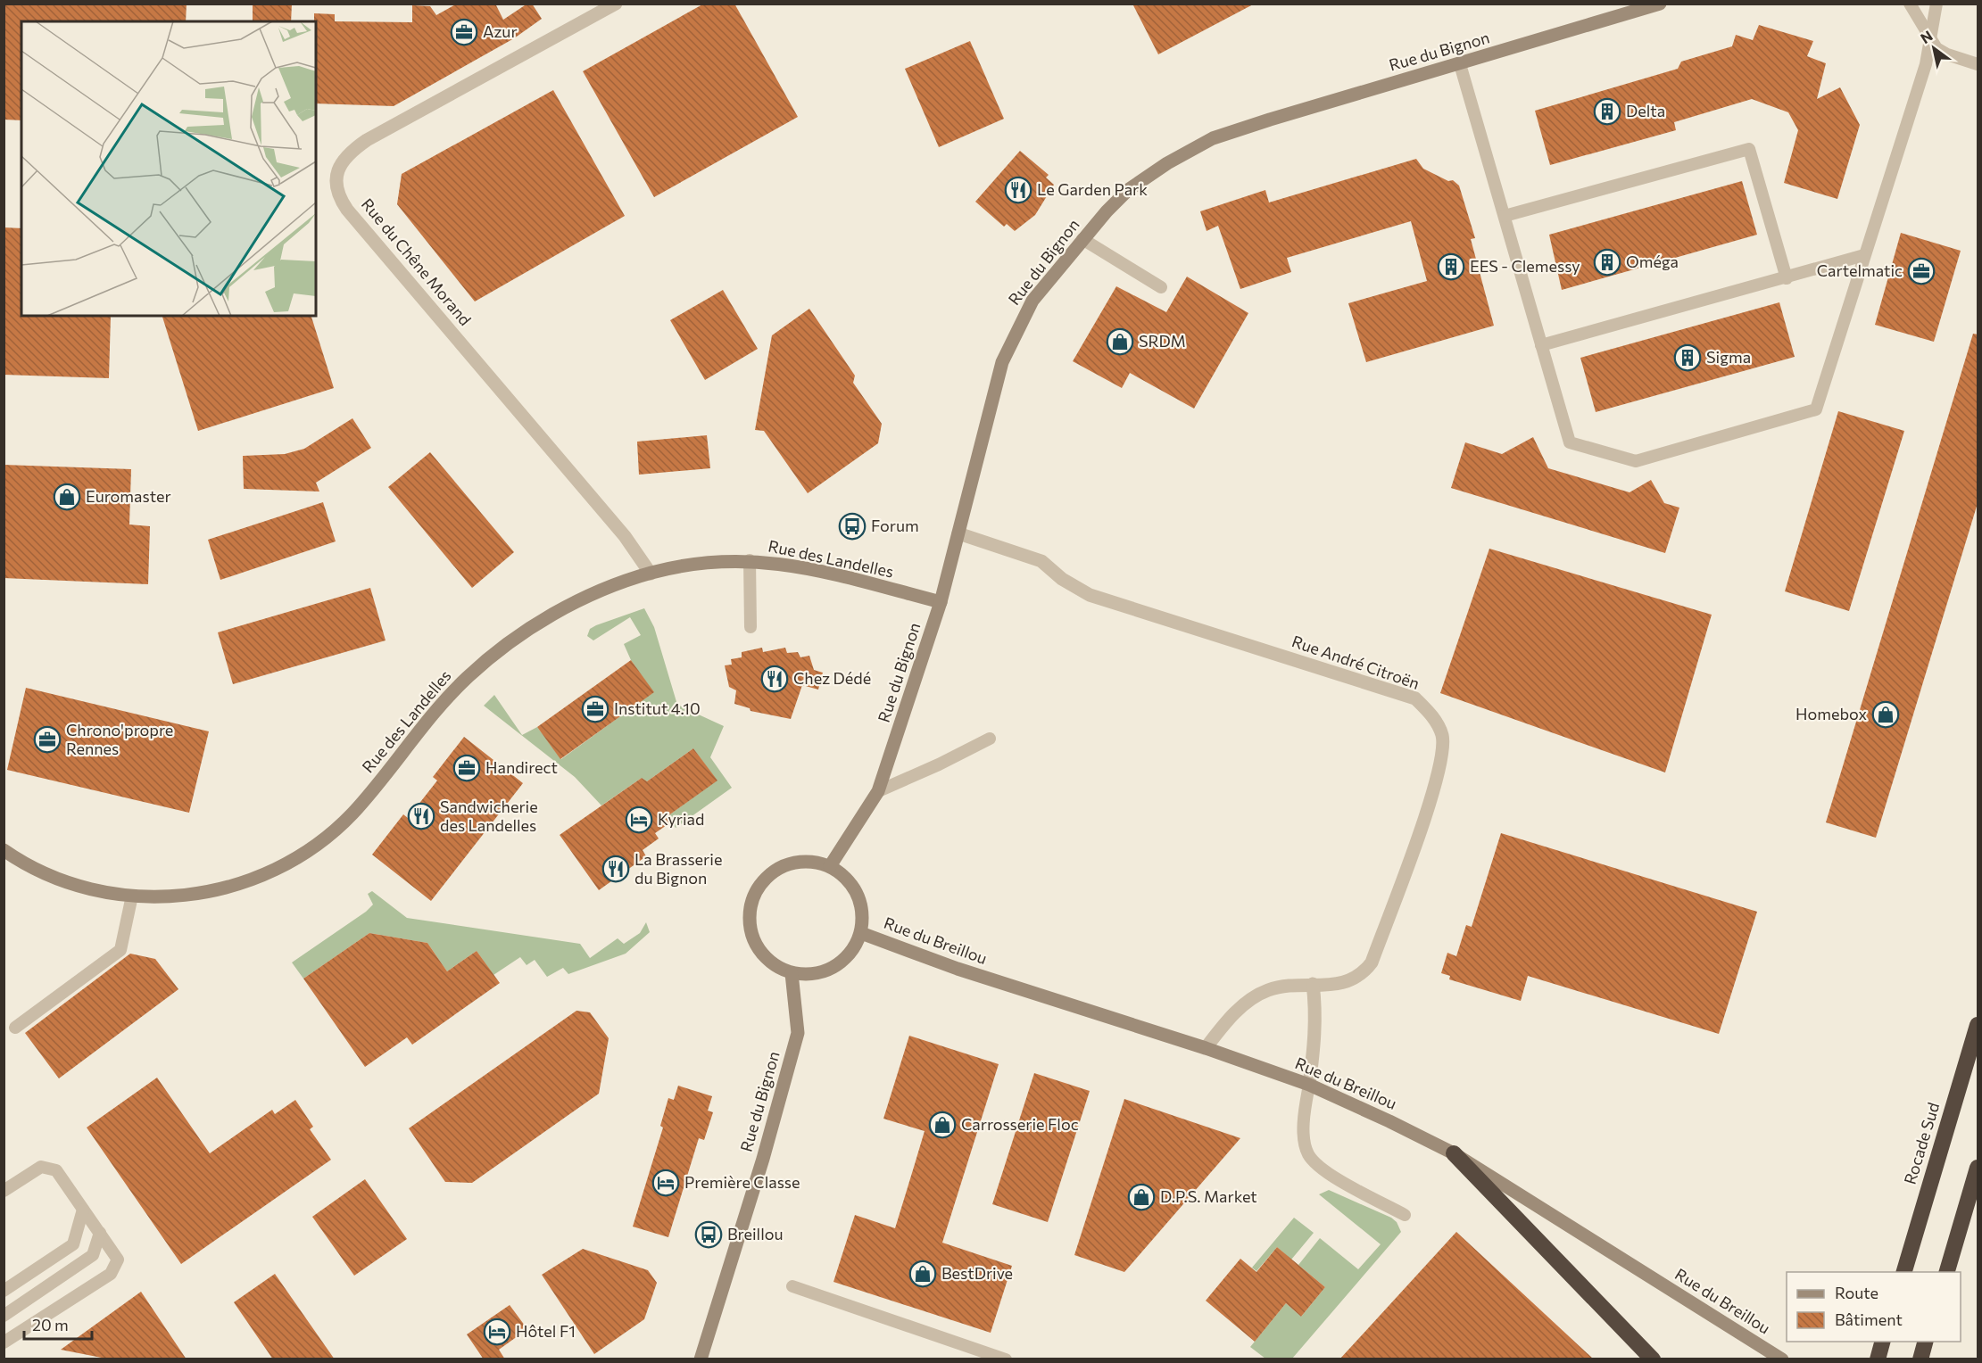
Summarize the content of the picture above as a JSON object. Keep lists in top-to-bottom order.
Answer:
{
  "streets": {
    "highway": ["Rocade Sud"],
    "street": [
      "Rue du Bignon",
      "Rue du Chêne Morand",
      "Rue des Landelles",
      "Rue André Citroën",
      "Rue du Breillou"
    ]
  },
  "crossings": [
    ["Rue du Bignon", "Rue des Landelles"],
    ["Rue du Bignon", "Rue André Citroën"],
    ["Rue du Bignon", "Rue du Breillou"],
    ["Rue du Chêne Morand", "Rue des Landelles"],
    ["Rue André Citroën", "Rue du Breillou"]
  ],
  "places": {
    "office": [
      "Azur",
      "Cartelmatic",
      "Institut 4.10",
      "Chrono'propre Rennes",
      "Handirect"
    ],
    "building": [
      "Delta",
      "Oméga",
      "EES - Clemessy",
      "Sigma"
    ],
    "restaurant": [
      "Le Garden Park",
      "Chez Dédé",
      "Sandwicherie des Landelles",
      "La Brasserie du Bignon"
    ],
    "shop": [
      "SRDM",
      "Euromaster",
      "Homebox",
      "Carrosserie Floc",
      "D.P.S. Market",
      "BestDrive"
    ],
    "bus stop": ["Forum", "Breillou"],
    "hotel": ["Kyriad", "Première Classe", "Hôtel F1"]
  },
  "legend": ["Route", "Bâtiment"],
  "scale_bar": "20 m",
  "north": "top left"
}
